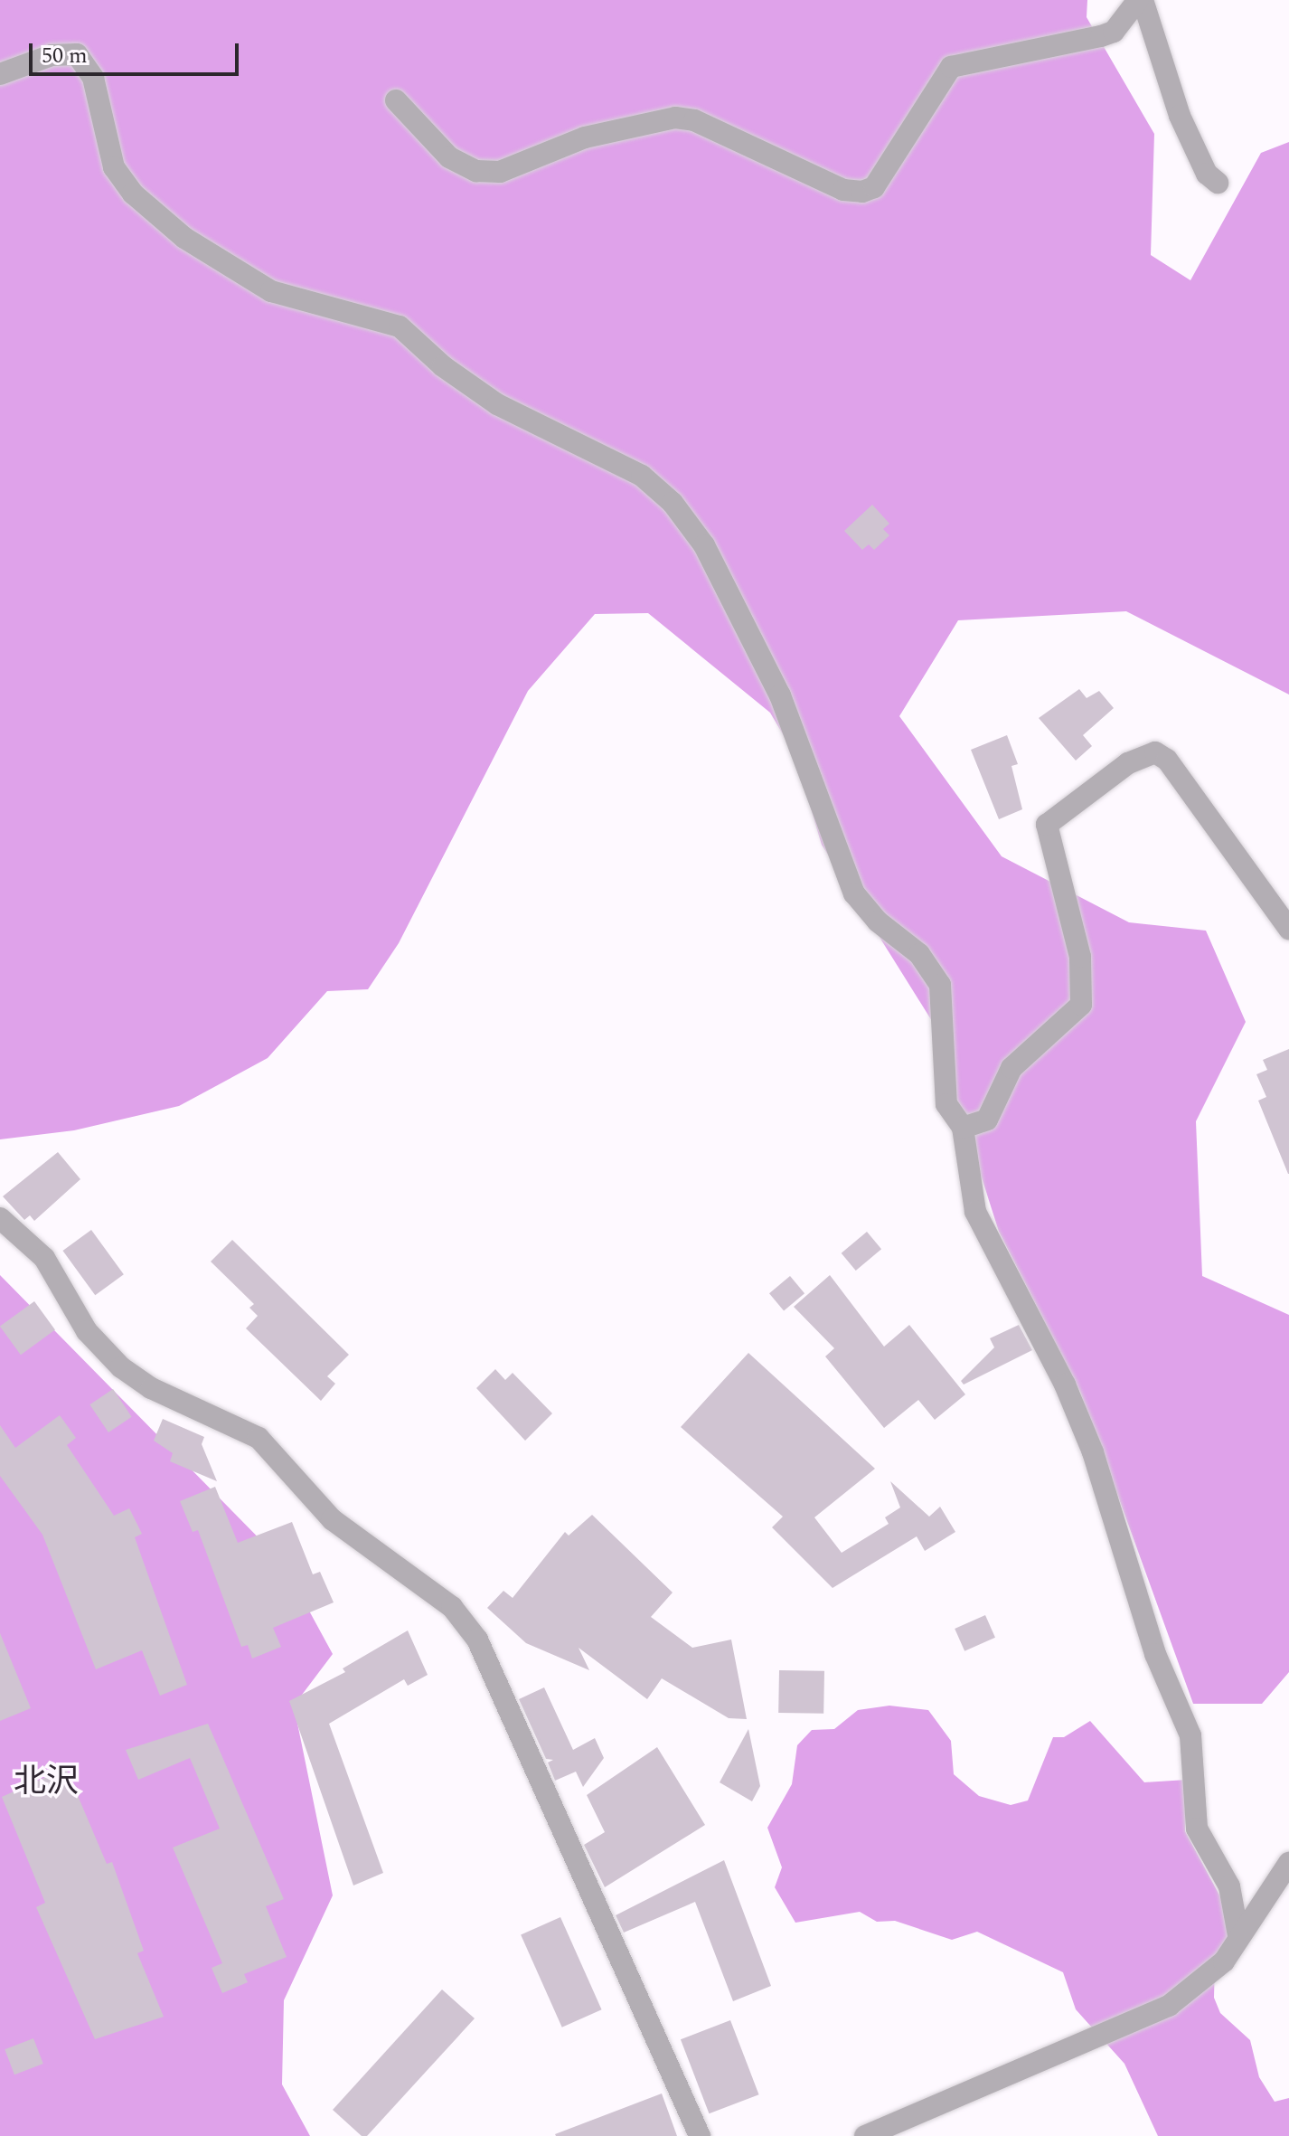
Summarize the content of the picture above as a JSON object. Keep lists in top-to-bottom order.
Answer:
{
  "districts": ["北沢"],
  "scale_bar": "50 m"
}
